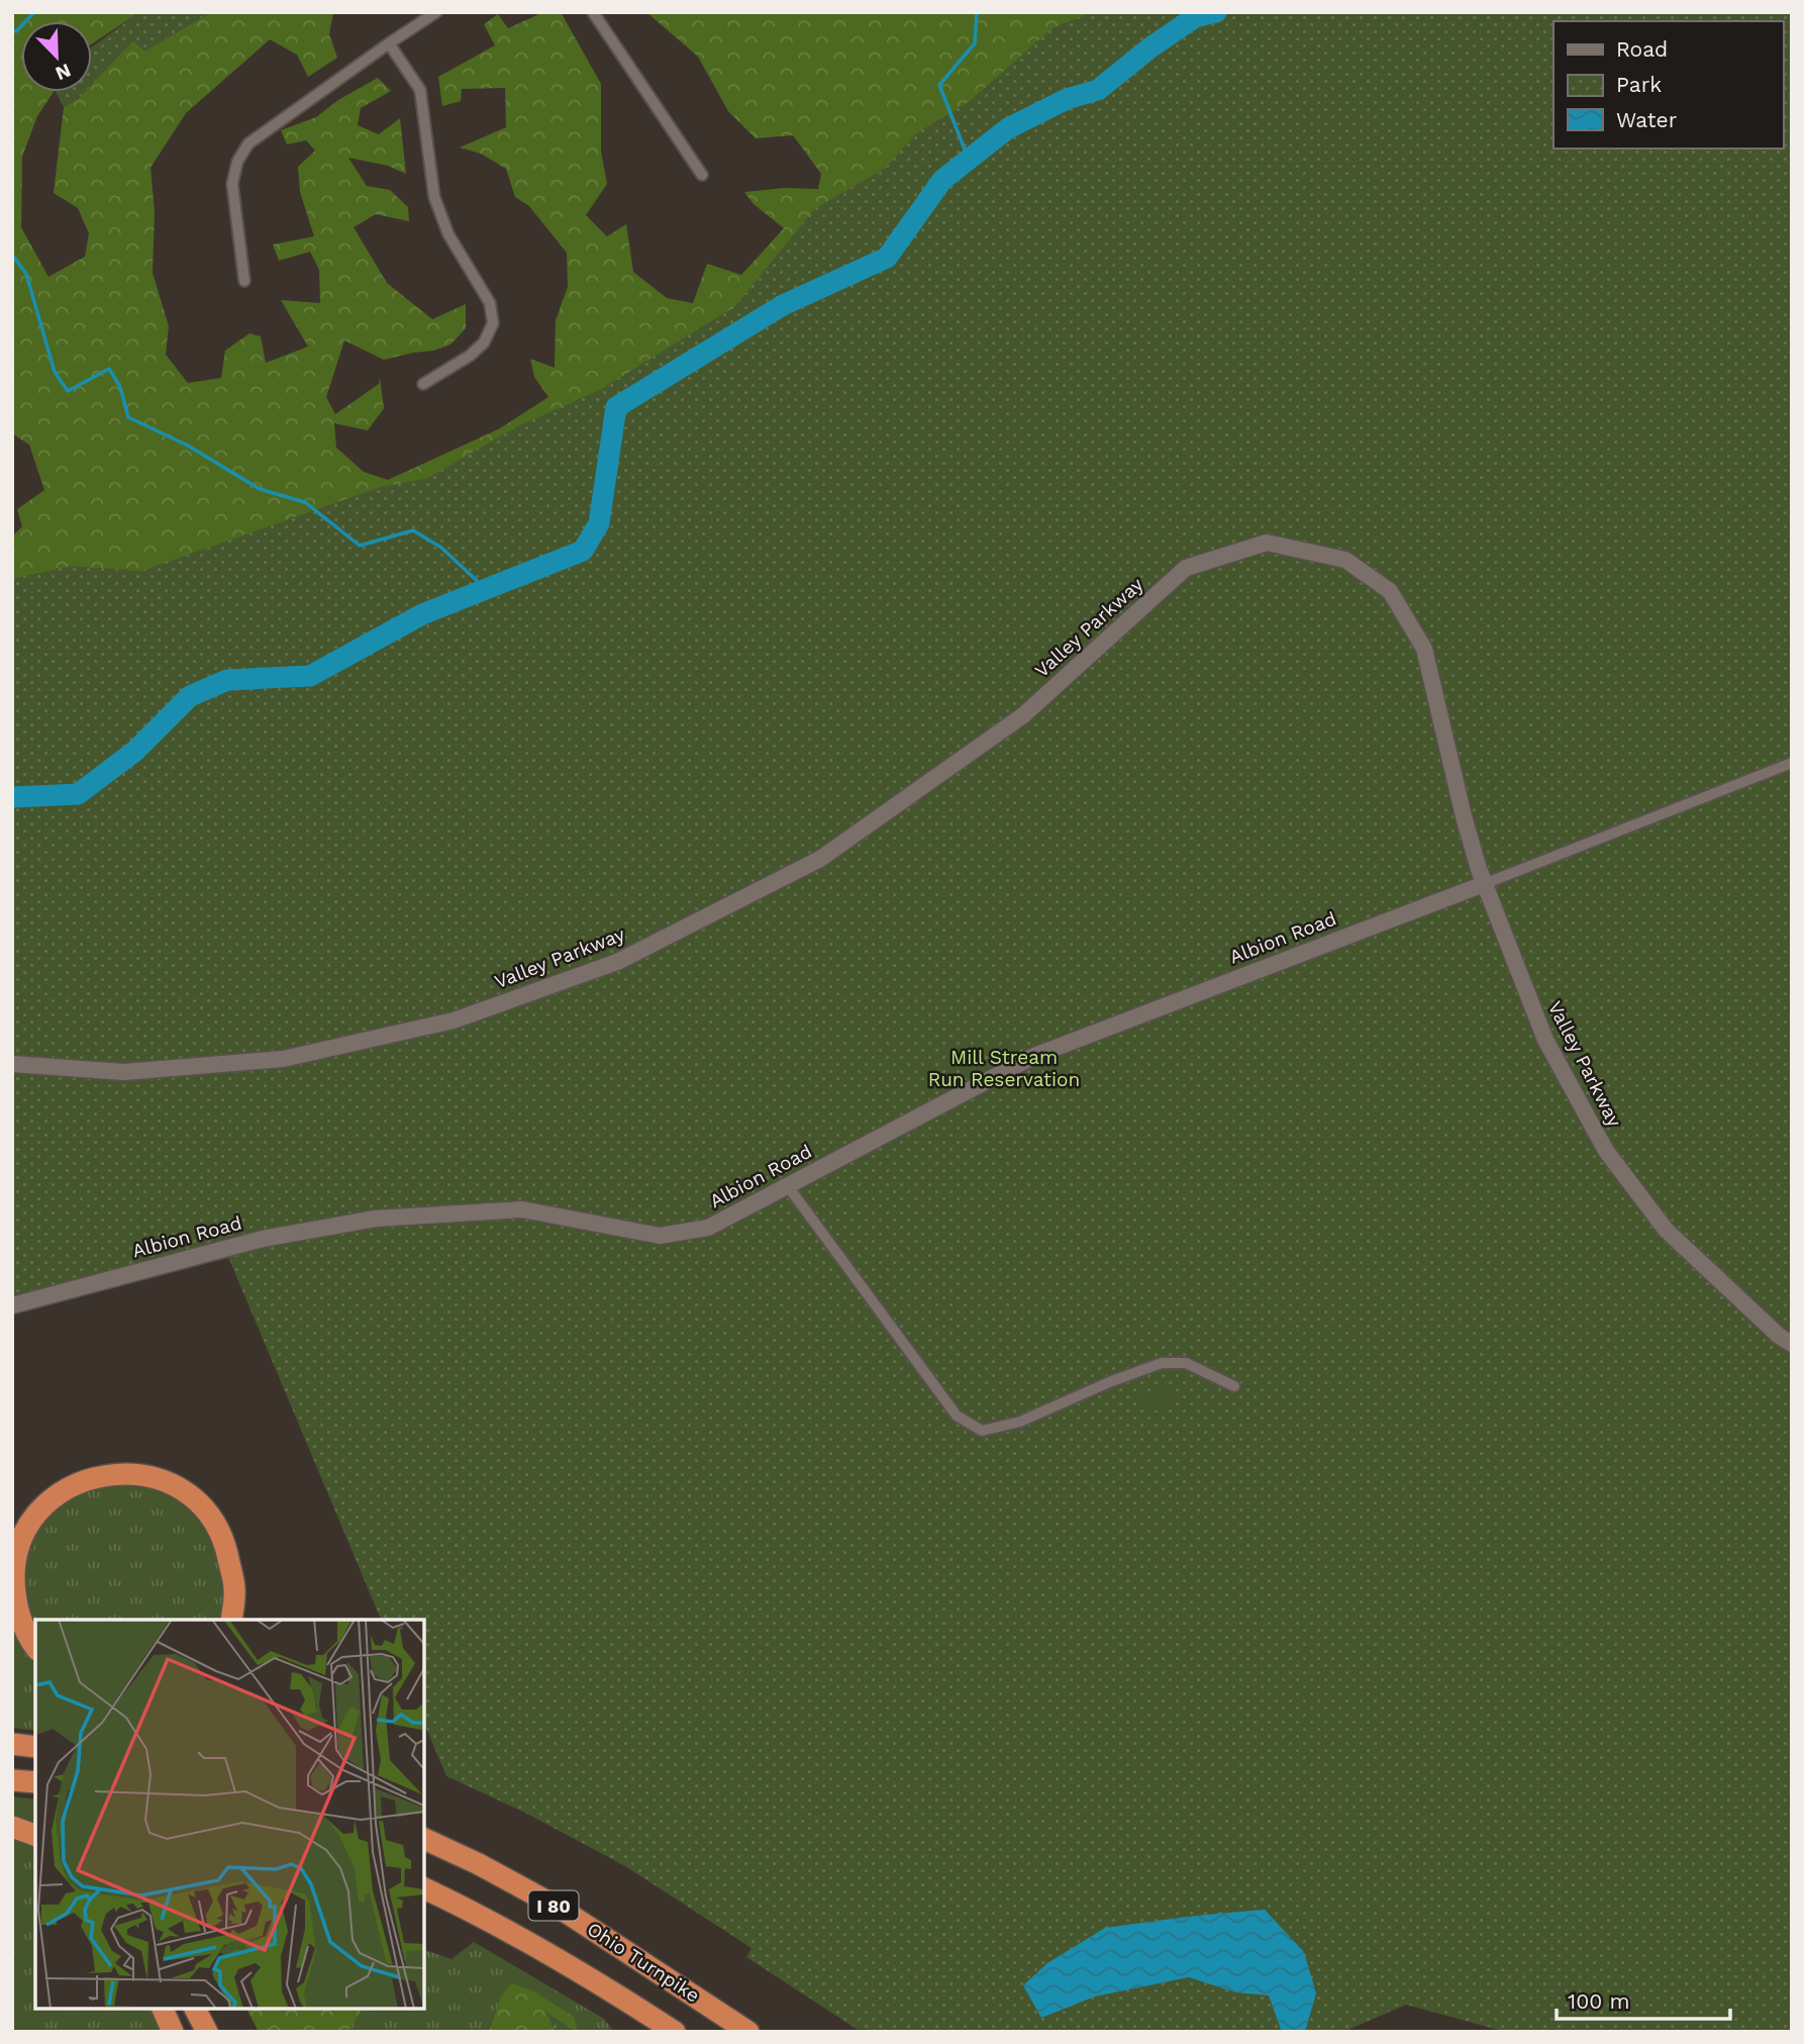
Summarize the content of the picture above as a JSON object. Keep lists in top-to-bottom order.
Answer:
{
  "streets": {
    "highway": ["I 80", "Ohio Turnpike"],
    "street": ["Valley Parkway", "Albion Road"]
  },
  "crossings": [
    ["Valley Parkway", "Albion Road"]
  ],
  "parks": ["Mill Stream Run Reservation"],
  "legend": ["Road", "Park", "Water"],
  "scale_bar": "100 m",
  "north": "bottom right"
}
